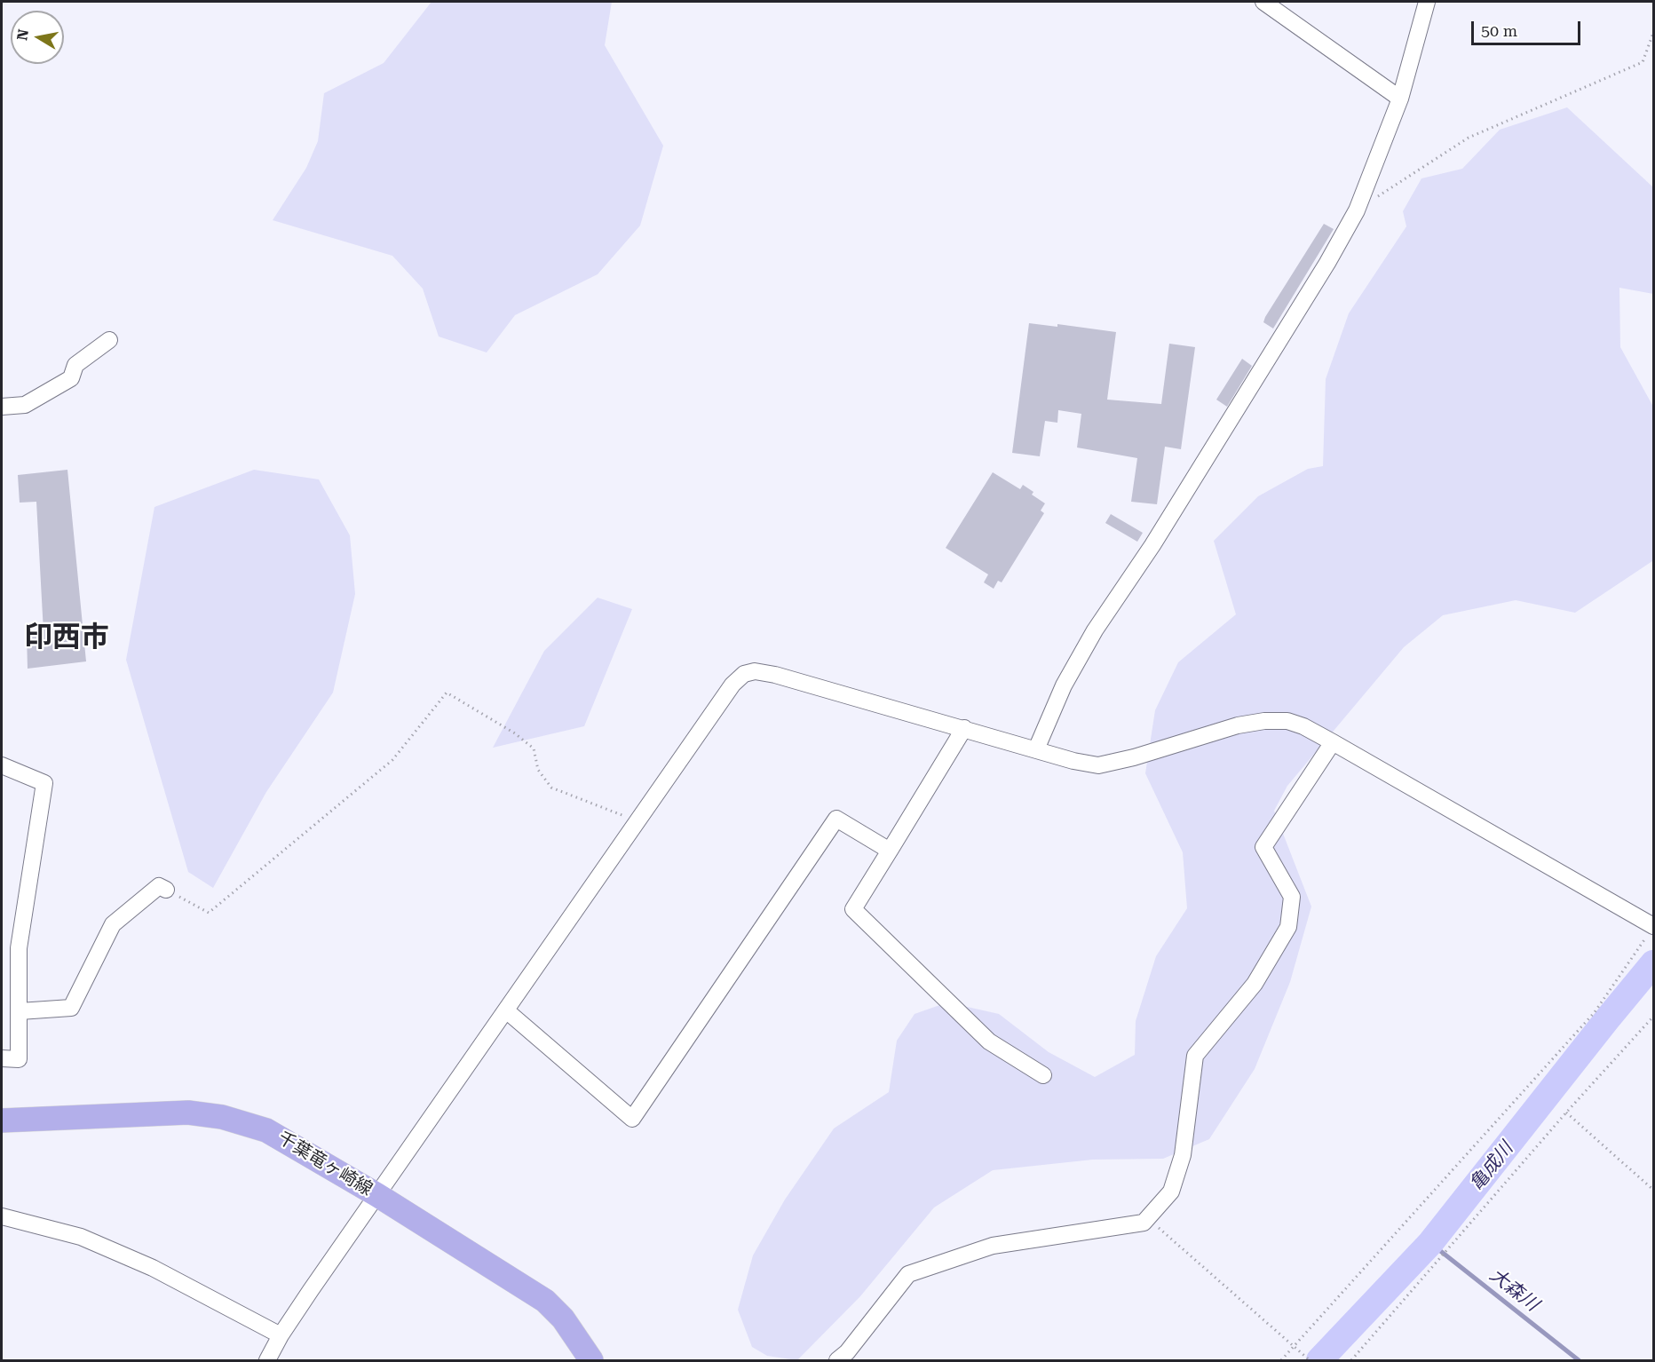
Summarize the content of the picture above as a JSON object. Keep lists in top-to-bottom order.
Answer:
{
  "streets": {
    "main road": ["千葉竜ヶ崎線"]
  },
  "districts": ["印西市"],
  "water": ["亀成川", "大森川"],
  "scale_bar": "50 m",
  "north": "left"
}
